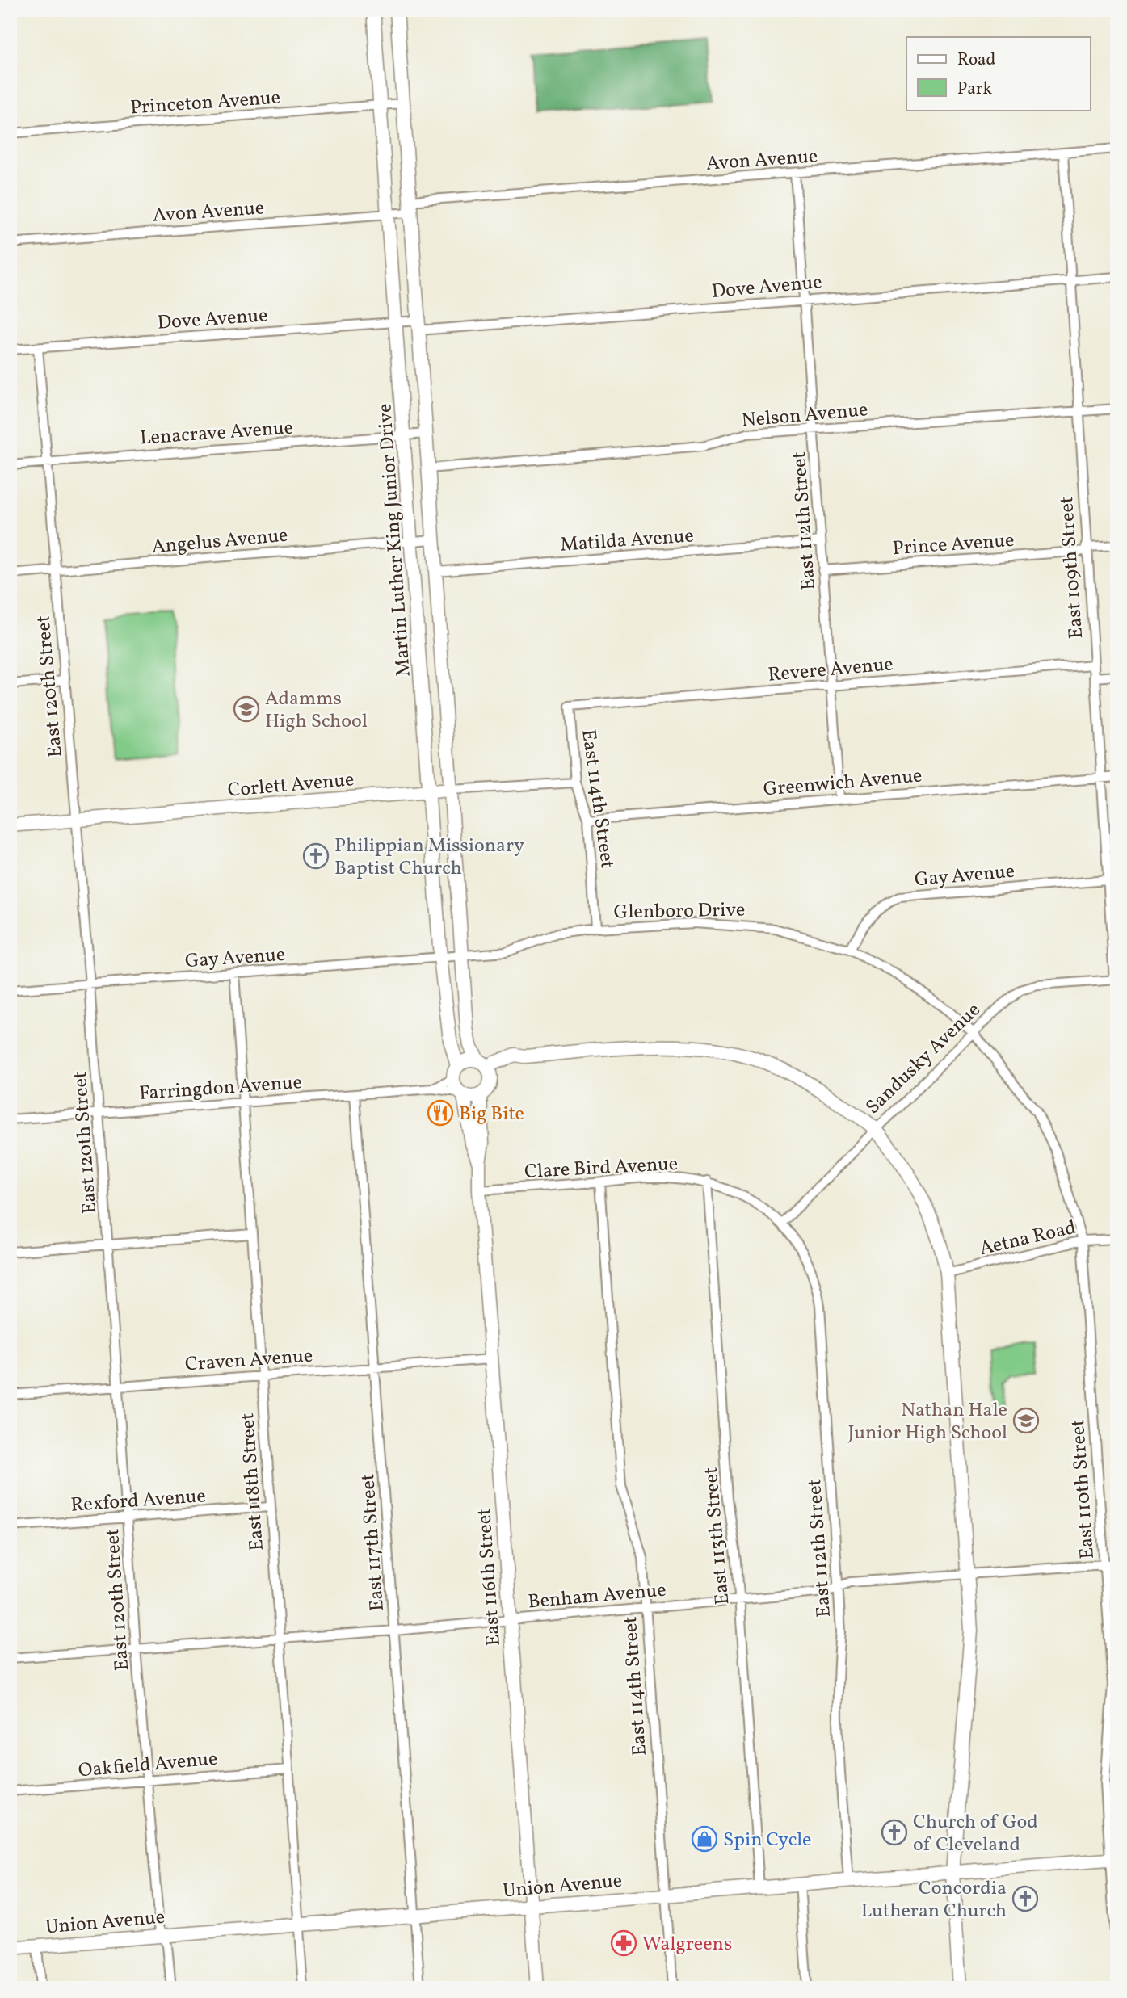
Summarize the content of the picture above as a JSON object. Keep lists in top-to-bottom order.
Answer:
{
  "streets": {
    "main road": [
      "Martin Luther King Junior Drive",
      "Corlett Avenue",
      "East 116th Street",
      "Union Avenue"
    ],
    "street": [
      "Princeton Avenue",
      "Avon Avenue",
      "Dove Avenue",
      "Nelson Avenue",
      "Lenacrave Avenue",
      "East 112th Street",
      "Matilda Avenue",
      "Angelus Avenue",
      "Prince Avenue",
      "East 109th Street",
      "Revere Avenue",
      "East 120th Street",
      "Greenwich Avenue",
      "East 114th Street",
      "Gay Avenue",
      "Glenboro Drive",
      "Sandusky Avenue",
      "Farringdon Avenue",
      "Clare Bird Avenue",
      "Aetna Road",
      "Craven Avenue",
      "East 118th Street",
      "East 110th Street",
      "Rexford Avenue",
      "East 113th Street",
      "East 117th Street",
      "Benham Avenue",
      "Oakfield Avenue"
    ]
  },
  "crossings": [
    ["Princeton Avenue", "Martin Luther King Junior Drive"],
    ["Avon Avenue", "East 112th Street"],
    ["Avon Avenue", "Martin Luther King Junior Drive"],
    ["Avon Avenue", "East 109th Street"],
    ["Dove Avenue", "East 112th Street"],
    ["Dove Avenue", "Martin Luther King Junior Drive"],
    ["Dove Avenue", "East 109th Street"],
    ["Dove Avenue", "East 120th Street"],
    ["Nelson Avenue", "East 112th Street"],
    ["Nelson Avenue", "Martin Luther King Junior Drive"],
    ["Nelson Avenue", "East 109th Street"],
    ["Lenacrave Avenue", "Martin Luther King Junior Drive"],
    ["Lenacrave Avenue", "East 120th Street"],
    ["East 112th Street", "Matilda Avenue"],
    ["East 112th Street", "Prince Avenue"],
    ["East 112th Street", "Revere Avenue"],
    ["East 112th Street", "Greenwich Avenue"],
    ["East 112th Street", "Sandusky Avenue"],
    ["East 112th Street", "Clare Bird Avenue"],
    ["East 112th Street", "Benham Avenue"],
    ["East 112th Street", "Union Avenue"],
    ["Matilda Avenue", "Martin Luther King Junior Drive"],
    ["Angelus Avenue", "Martin Luther King Junior Drive"],
    ["Angelus Avenue", "East 120th Street"],
    ["Martin Luther King Junior Drive", "Corlett Avenue"],
    ["Martin Luther King Junior Drive", "Gay Avenue"],
    ["Martin Luther King Junior Drive", "Glenboro Drive"],
    ["Martin Luther King Junior Drive", "Farringdon Avenue"],
    ["Martin Luther King Junior Drive", "East 116th Street"],
    ["Prince Avenue", "East 109th Street"],
    ["East 109th Street", "Revere Avenue"],
    ["East 109th Street", "Greenwich Avenue"],
    ["East 109th Street", "Gay Avenue"],
    ["East 109th Street", "Sandusky Avenue"],
    ["Revere Avenue", "East 114th Street"],
    ["East 120th Street", "Corlett Avenue"],
    ["East 120th Street", "Gay Avenue"],
    ["East 120th Street", "Farringdon Avenue"],
    ["East 120th Street", "Craven Avenue"],
    ["East 120th Street", "Rexford Avenue"],
    ["East 120th Street", "Benham Avenue"],
    ["East 120th Street", "Oakfield Avenue"],
    ["East 120th Street", "Union Avenue"],
    ["Greenwich Avenue", "East 114th Street"],
    ["Corlett Avenue", "East 114th Street"],
    ["East 114th Street", "Glenboro Drive"],
    ["East 114th Street", "Clare Bird Avenue"],
    ["East 114th Street", "Benham Avenue"],
    ["East 114th Street", "Union Avenue"],
    ["Gay Avenue", "Glenboro Drive"],
    ["Gay Avenue", "East 118th Street"],
    ["Glenboro Drive", "Sandusky Avenue"],
    ["Glenboro Drive", "East 110th Street"],
    ["Sandusky Avenue", "Clare Bird Avenue"],
    ["Sandusky Avenue", "East 110th Street"],
    ["Farringdon Avenue", "East 118th Street"],
    ["Farringdon Avenue", "East 117th Street"],
    ["Farringdon Avenue", "East 116th Street"],
    ["Clare Bird Avenue", "East 113th Street"],
    ["Clare Bird Avenue", "East 116th Street"],
    ["Aetna Road", "East 110th Street"],
    ["Craven Avenue", "East 118th Street"],
    ["Craven Avenue", "East 117th Street"],
    ["Craven Avenue", "East 116th Street"],
    ["East 118th Street", "Rexford Avenue"],
    ["East 118th Street", "Benham Avenue"],
    ["East 118th Street", "Oakfield Avenue"],
    ["East 118th Street", "Union Avenue"],
    ["East 110th Street", "Benham Avenue"],
    ["East 110th Street", "Union Avenue"],
    ["East 113th Street", "Benham Avenue"],
    ["East 113th Street", "Union Avenue"],
    ["East 117th Street", "Benham Avenue"],
    ["East 117th Street", "Union Avenue"],
    ["East 116th Street", "Benham Avenue"],
    ["East 116th Street", "Union Avenue"]
  ],
  "places": {
    "school or university": ["Adamms High School", "Nathan Hale Junior High School"],
    "church": ["Philippian Missionary Baptist Church", "Church of God of Cleveland", "Concordia Lutheran Church"],
    "restaurant": ["Big Bite"],
    "shop": ["Spin Cycle"],
    "pharmacy": ["Walgreens"]
  },
  "legend": ["Road", "Park"]
}
